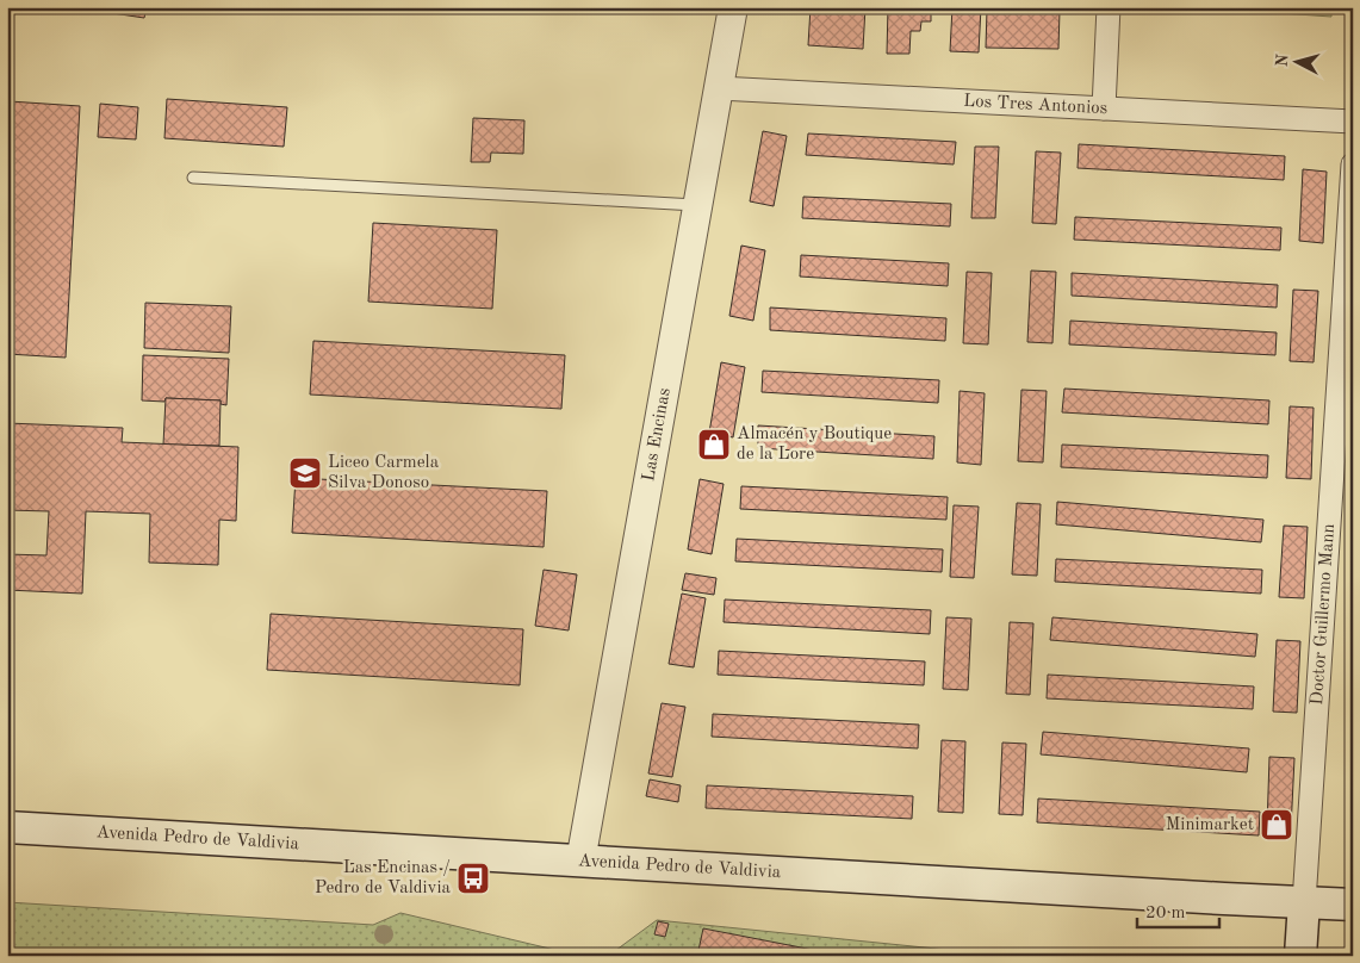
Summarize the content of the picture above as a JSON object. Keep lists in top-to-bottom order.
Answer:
{
  "streets": {
    "main road": ["Doctor Guillermo Mann", "Avenida Pedro de Valdivia"],
    "street": ["Los Tres Antonios", "Las Encinas"]
  },
  "crossings": [
    ["Los Tres Antonios", "Las Encinas"],
    ["Las Encinas", "Avenida Pedro de Valdivia"],
    ["Doctor Guillermo Mann", "Avenida Pedro de Valdivia"]
  ],
  "places": {
    "shop": ["Almacén y Boutique de la Lore", "Minimarket"],
    "school or university": ["Liceo Carmela Silva Donoso"],
    "bus stop": ["Las Encinas / Pedro de Valdivia"]
  },
  "scale_bar": "20 m",
  "north": "left"
}
